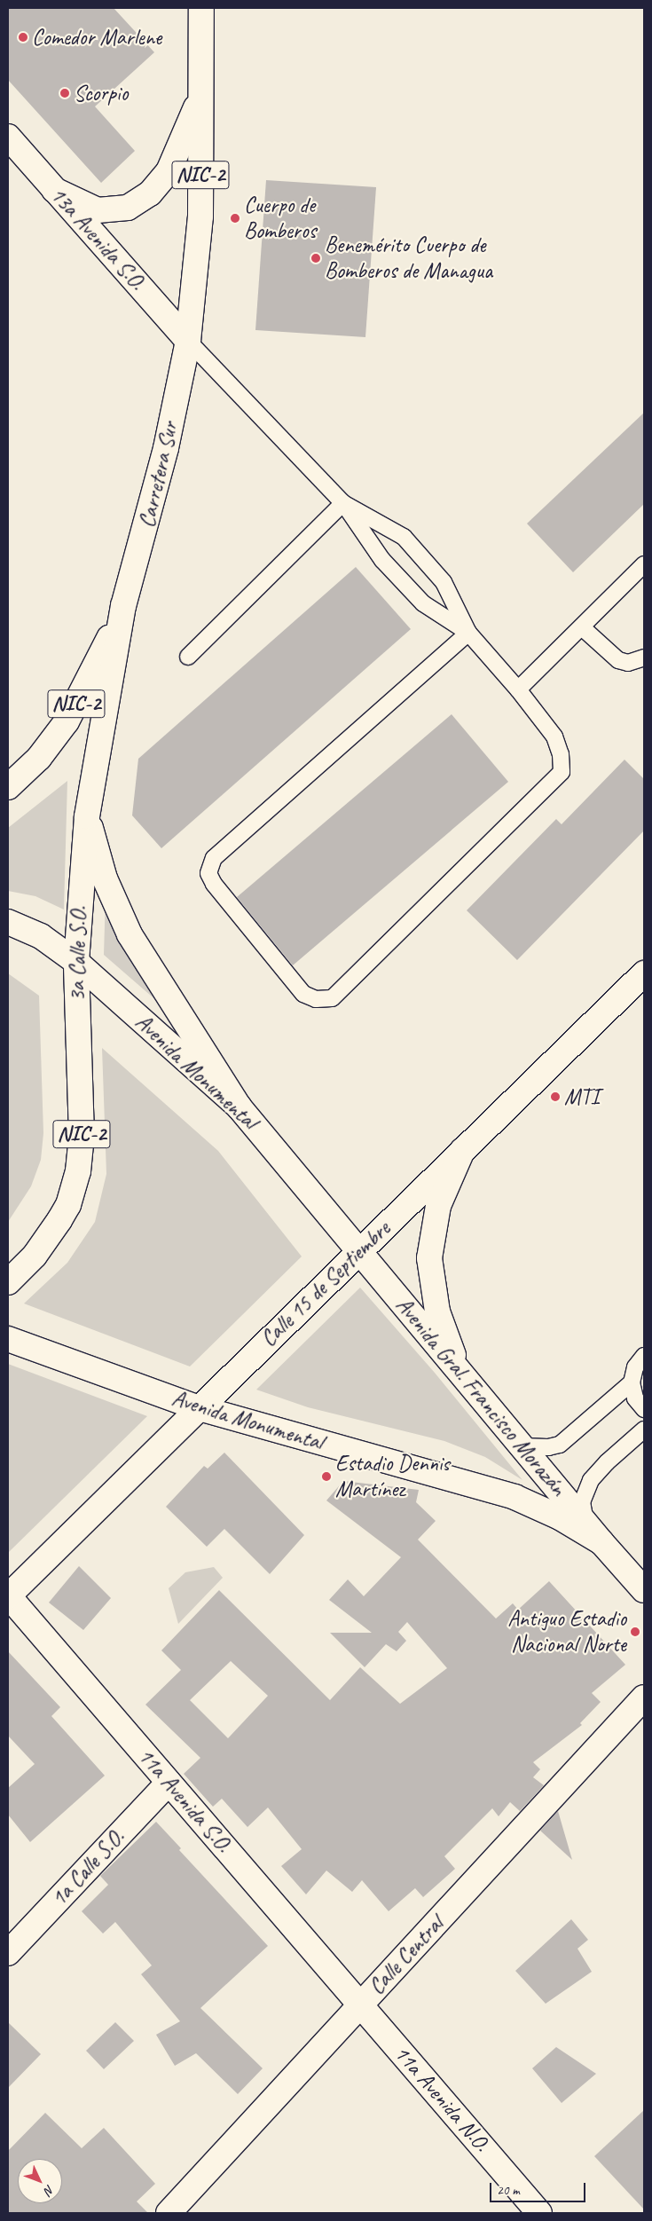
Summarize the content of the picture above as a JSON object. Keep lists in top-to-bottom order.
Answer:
{
  "streets": {
    "main road": [
      "NIC-2",
      "13a Avenida S.O.",
      "Carretera Sur",
      "3a Calle S.O.",
      "Avenida Monumental",
      "Calle 15 de Septiembre",
      "Avenida Gral. Francisco Morazán",
      "11a Avenida S.O.",
      "1a Calle S.O.",
      "Calle Central",
      "11a Avenida N.O."
    ]
  },
  "crossings": [
    ["NIC-2", "13a Avenida S.O."],
    ["NIC-2", "Carretera Sur"],
    ["NIC-2", "3a Calle S.O."],
    ["13a Avenida S.O.", "Carretera Sur"],
    ["Carretera Sur", "3a Calle S.O."],
    ["3a Calle S.O.", "Avenida Monumental"],
    ["Avenida Monumental", "Calle 15 de Septiembre"],
    ["Avenida Monumental", "Avenida Gral. Francisco Morazán"],
    ["Calle 15 de Septiembre", "Avenida Gral. Francisco Morazán"],
    ["Calle 15 de Septiembre", "11a Avenida S.O."],
    ["11a Avenida S.O.", "1a Calle S.O."],
    ["11a Avenida S.O.", "Calle Central"],
    ["11a Avenida S.O.", "11a Avenida N.O."],
    ["Calle Central", "11a Avenida N.O."]
  ],
  "places": [
    "Comedor Marlene",
    "Scorpio",
    "Cuerpo de Bomberos",
    "Benemérito Cuerpo de Bomberos de Managua",
    "MTI",
    "Estadio Dennis Martínez",
    "Antiguo Estadio Nacional Norte"
  ],
  "scale_bar": "20 m",
  "north": "bottom right"
}
